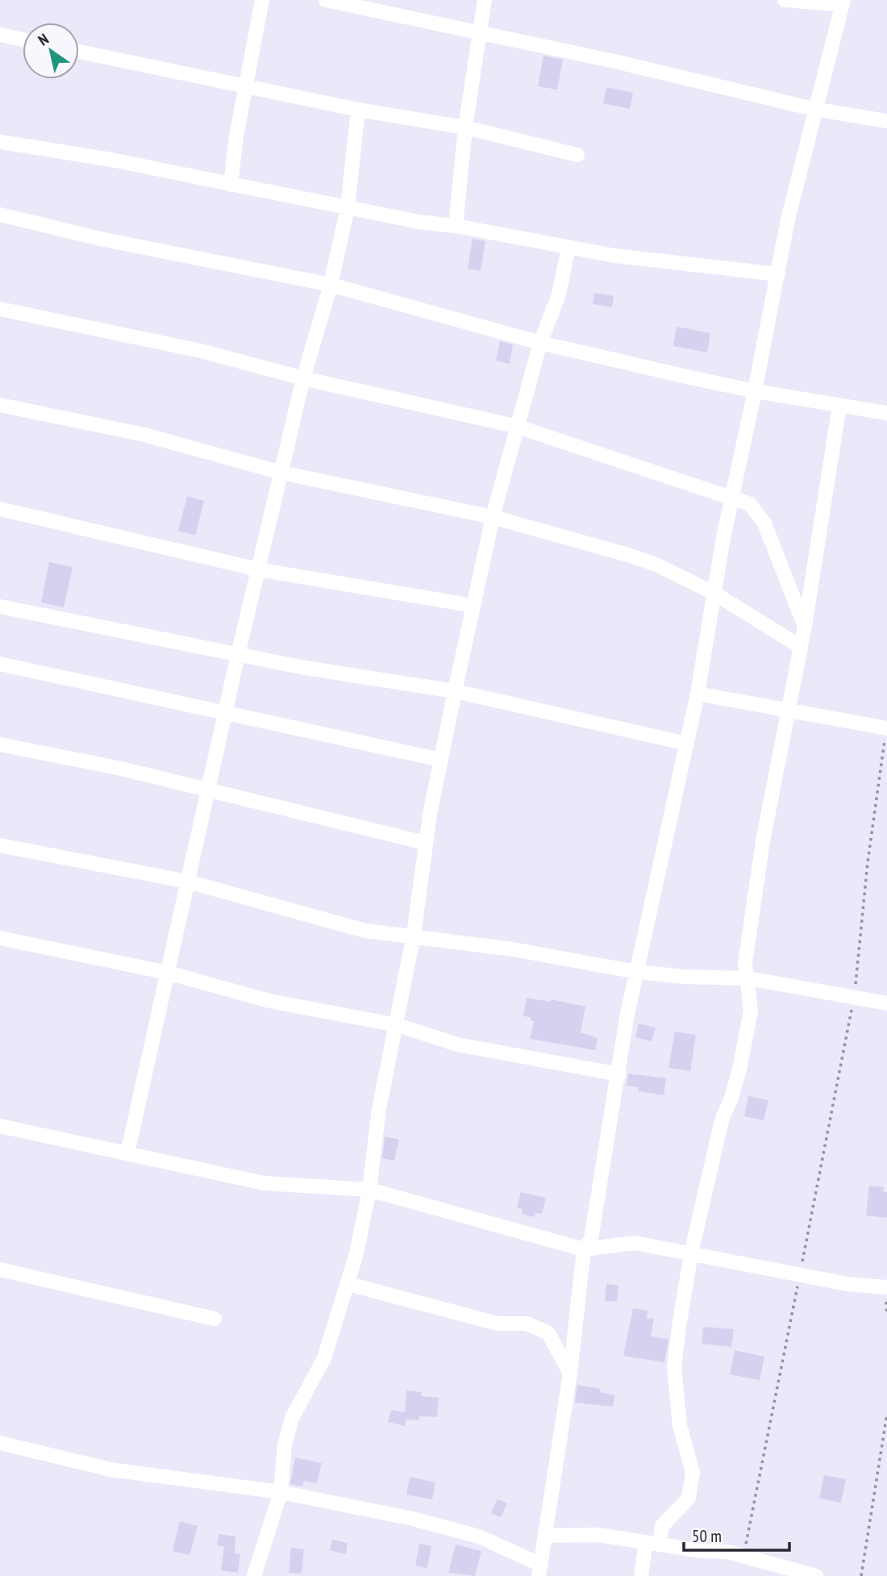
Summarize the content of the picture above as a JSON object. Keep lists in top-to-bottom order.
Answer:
{
  "scale_bar": "50 m",
  "north": "top left"
}
